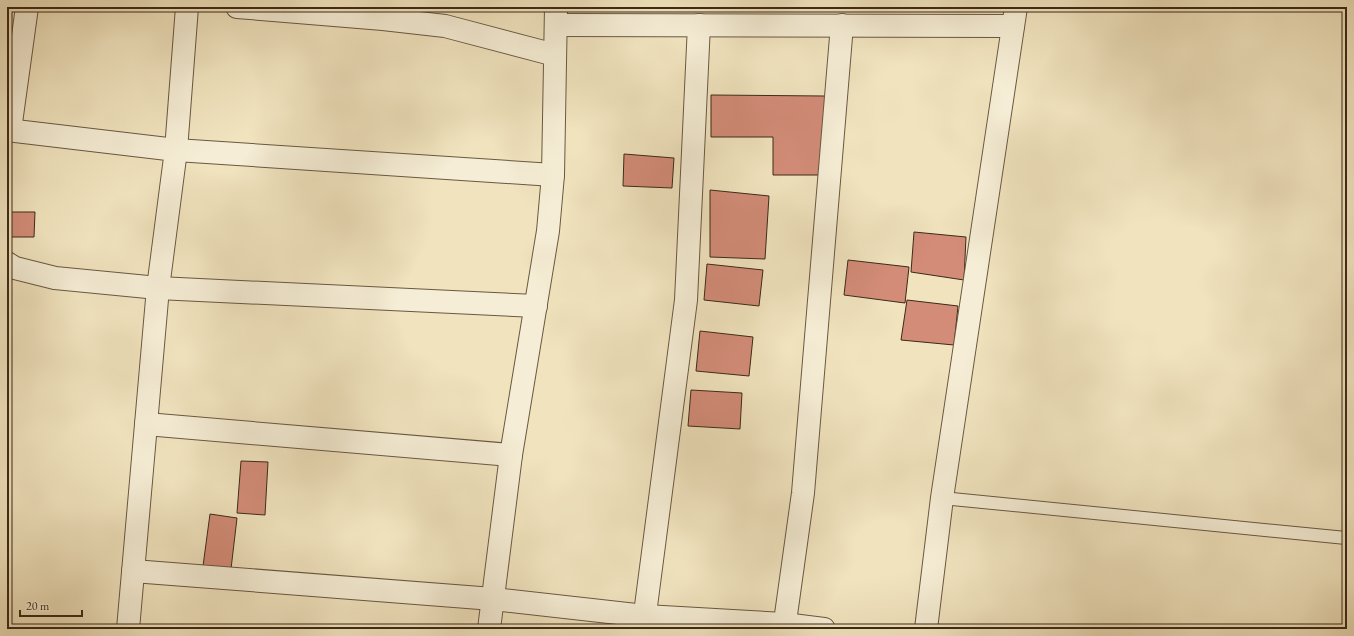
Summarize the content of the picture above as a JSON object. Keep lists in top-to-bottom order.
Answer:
{
  "scale_bar": "20 m"
}
